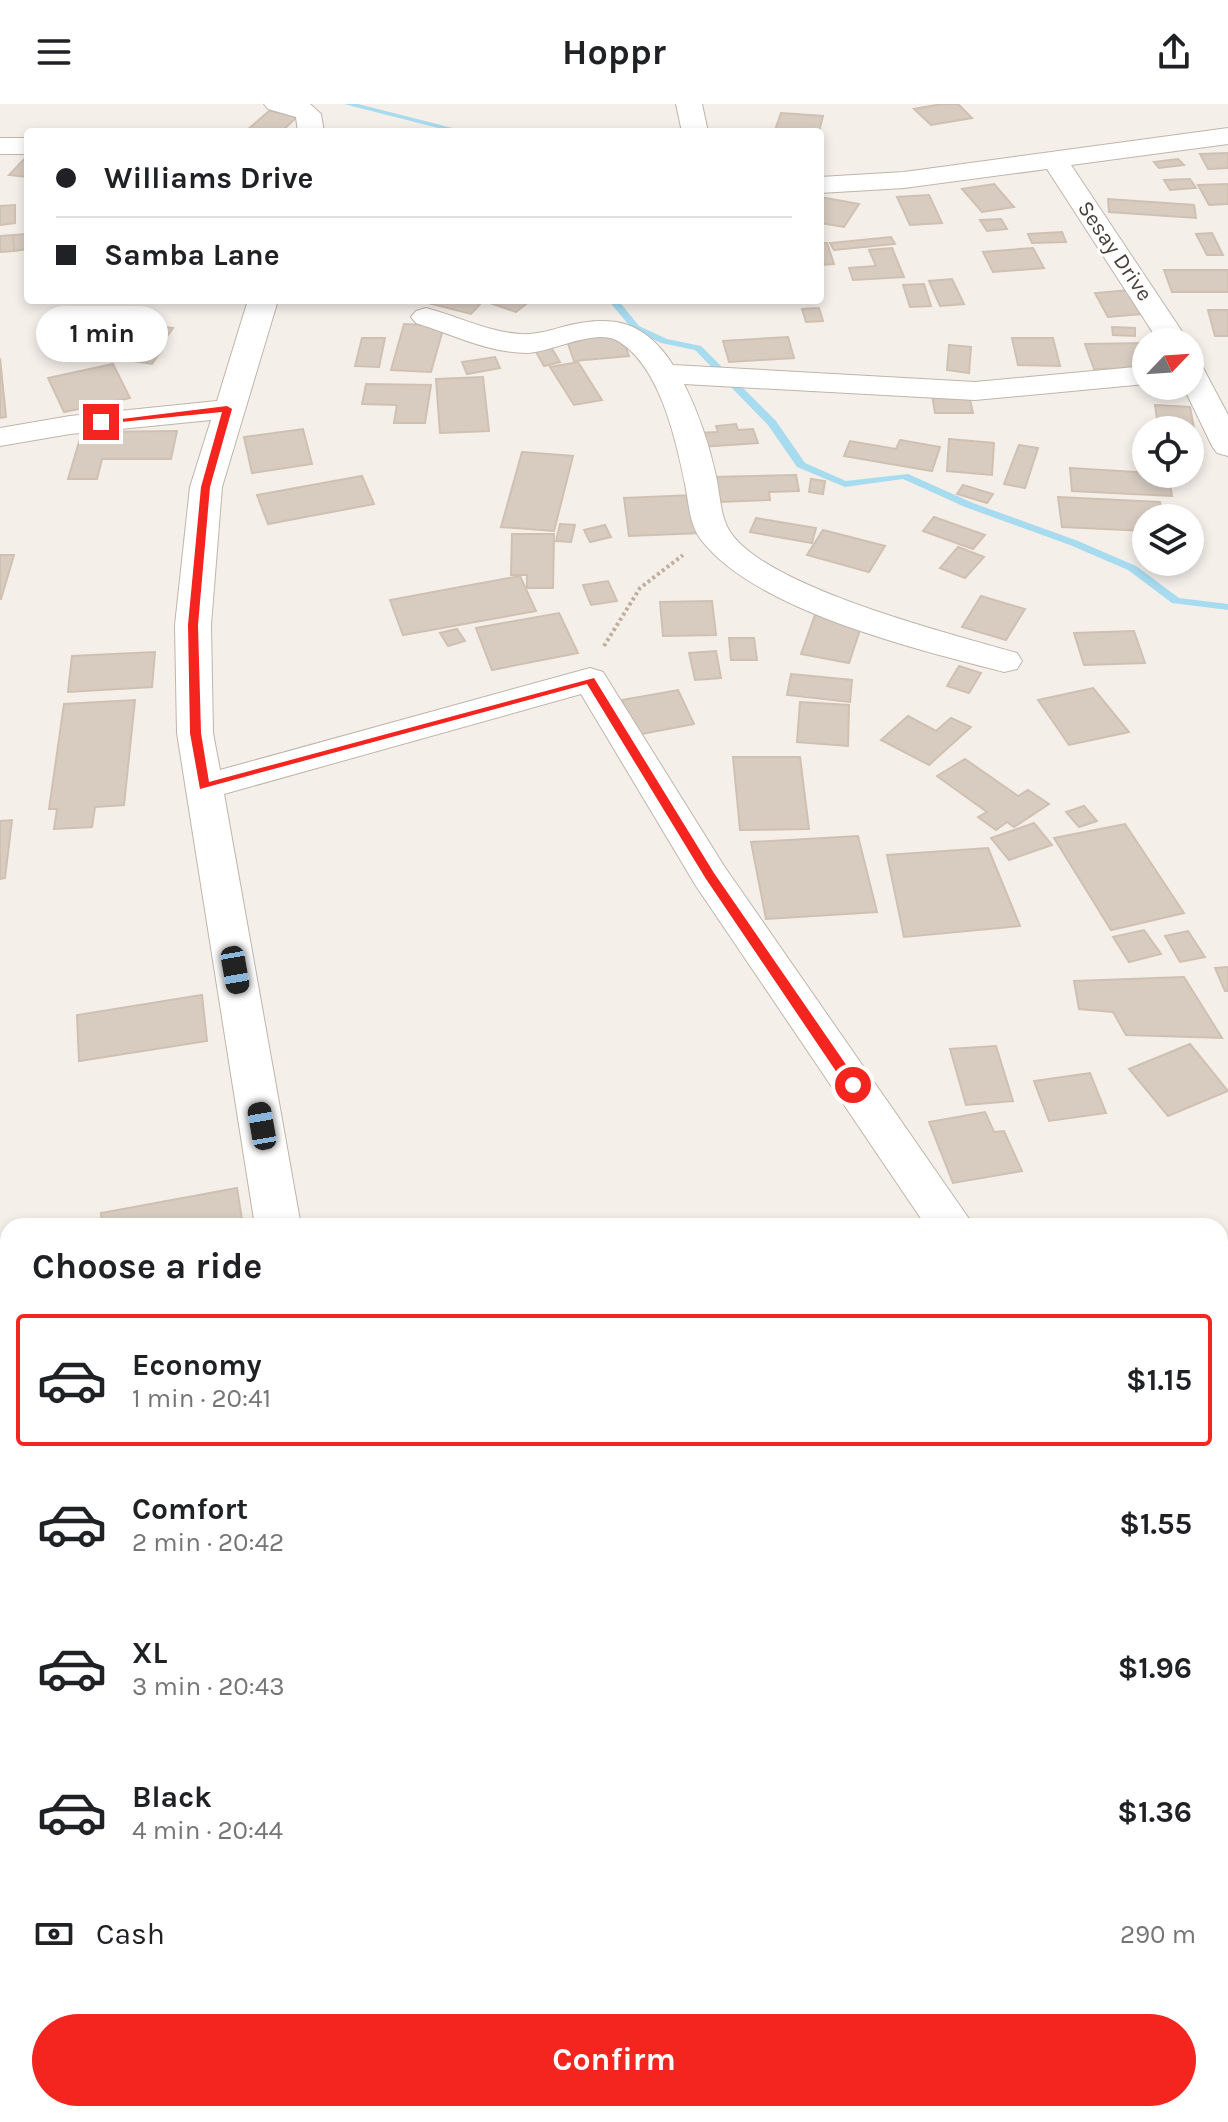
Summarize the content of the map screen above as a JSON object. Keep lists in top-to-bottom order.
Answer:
{
  "streets": {
    "street": ["Sesay Drive"]
  },
  "north": "top right",
  "page": {
    "header": "Hoppr",
    "banner": ["Williams Drive", "Samba Lane"],
    "bubble": "1 min",
    "heading": "Choose a ride",
    "list": [
      {
        "name": "Economy",
        "note": "1 min · 20:41",
        "value": "$1.15"
      },
      {
        "name": "Comfort",
        "note": "2 min · 20:42",
        "value": "$1.55"
      },
      {
        "name": "XL",
        "note": "3 min · 20:43",
        "value": "$1.96"
      },
      {
        "name": "Black",
        "note": "4 min · 20:44",
        "value": "$1.36"
      }
    ],
    "pay": ["Cash", "290 m"],
    "buttons": "Confirm"
  }
}
